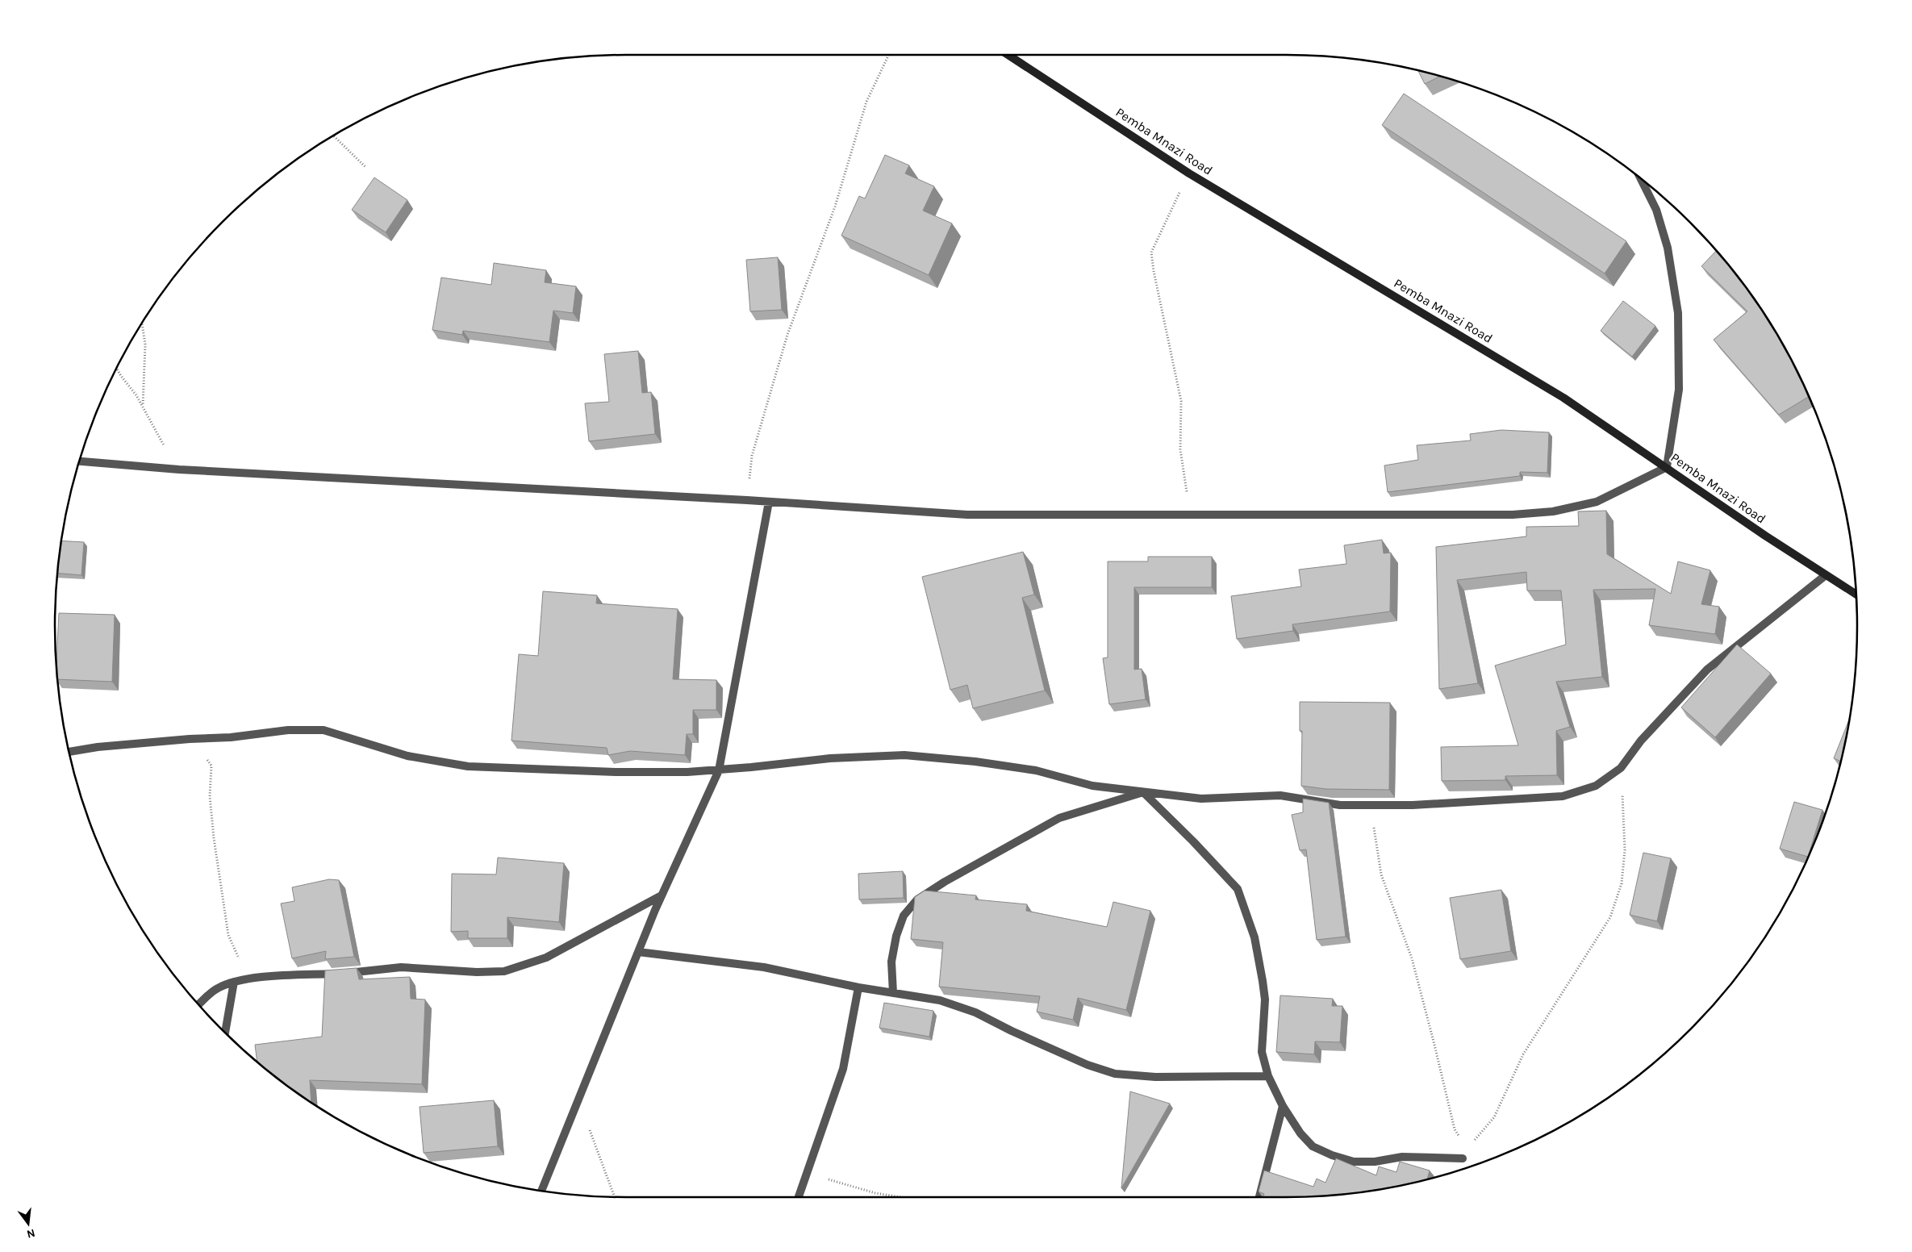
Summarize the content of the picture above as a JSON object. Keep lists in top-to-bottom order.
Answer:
{
  "streets": {
    "main road": ["Pemba Mnazi Road"]
  },
  "north": "bottom"
}
